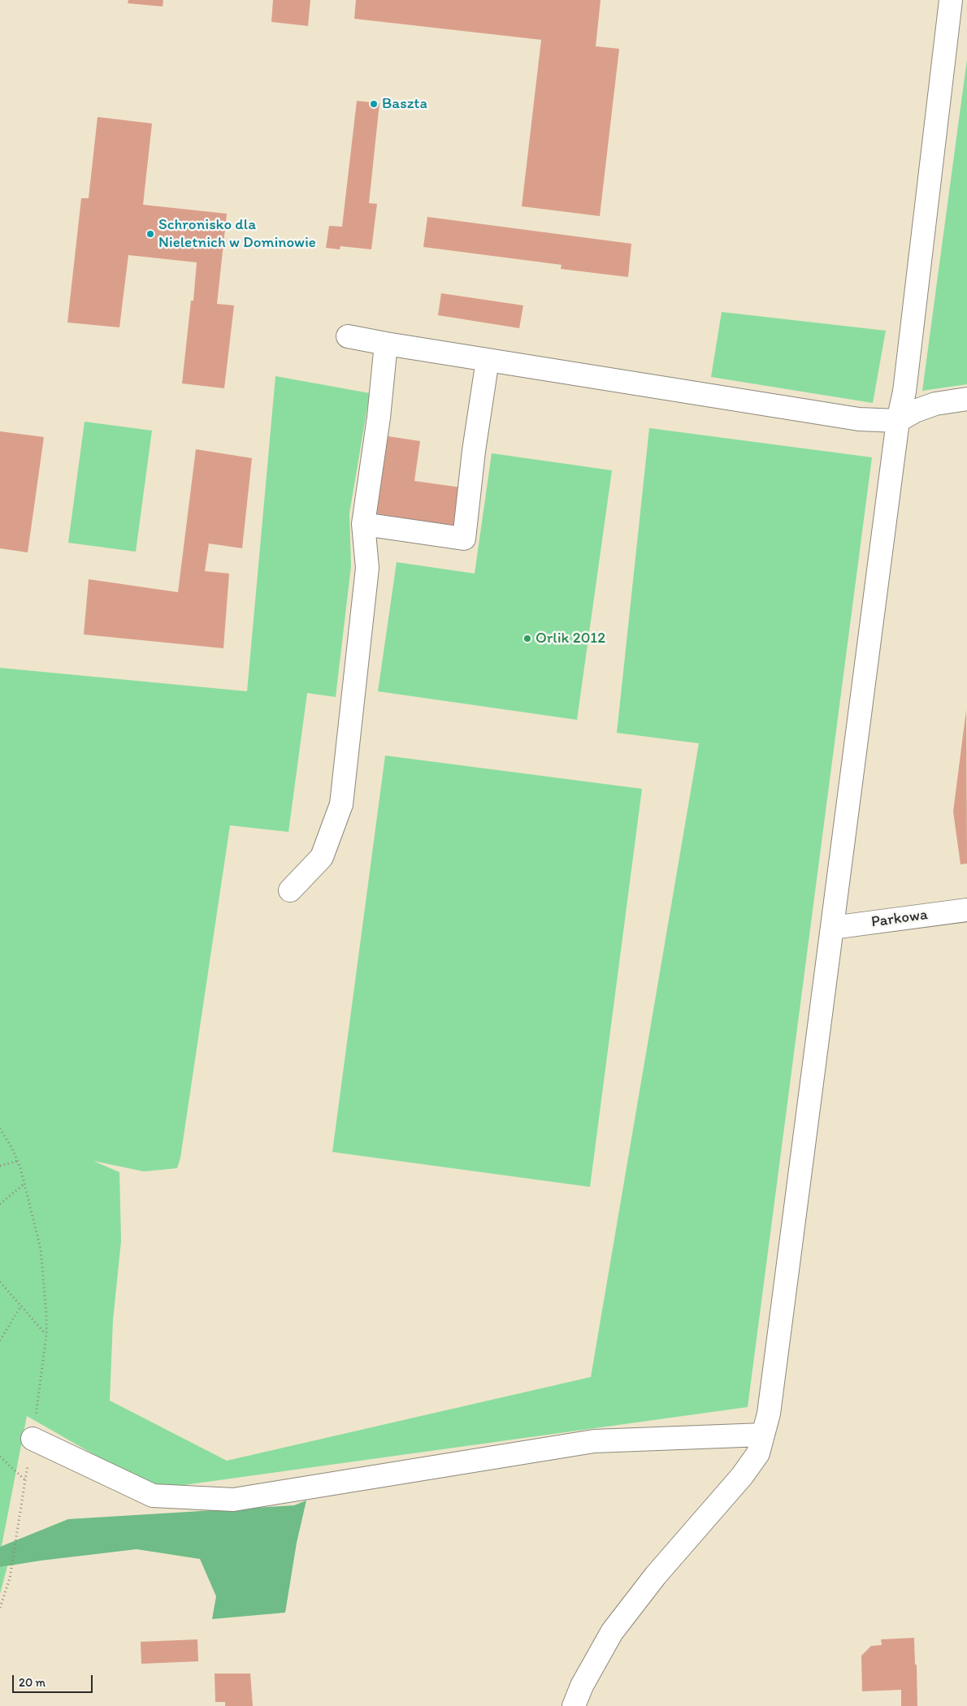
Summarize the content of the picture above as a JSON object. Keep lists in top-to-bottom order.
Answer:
{
  "streets": {
    "street": ["Parkowa"]
  },
  "places": ["Baszta", "Schronisko dla Nieletnich w Dominowie", "Orlik 2012"],
  "scale_bar": "20 m"
}
